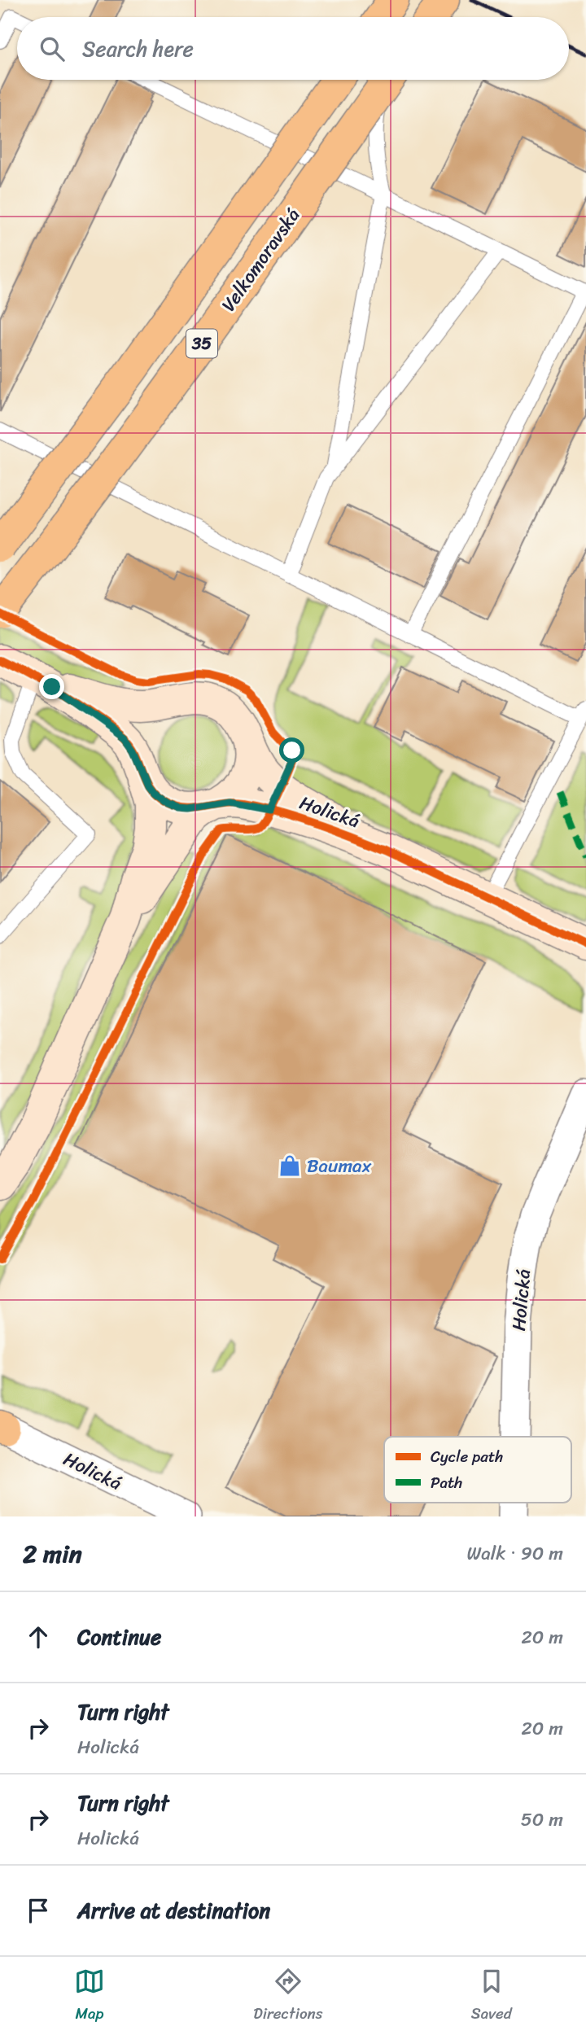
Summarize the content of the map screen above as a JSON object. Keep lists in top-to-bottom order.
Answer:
{
  "streets": {
    "main road": ["Velkomoravská", "35"],
    "street": ["Holická"]
  },
  "places": {
    "shop": ["Baumax"]
  },
  "legend": ["Cycle path", "Path"],
  "page": {
    "search": "Search here",
    "heading": ["2 min", "Walk · 90 m"],
    "list": [
      ["Continue", "20 m"],
      ["Turn right", "Holická", "20 m"],
      ["Turn right", "Holická", "50 m"],
      "Arrive at destination"
    ],
    "nav": ["Map", "Directions", "Saved"]
  }
}
